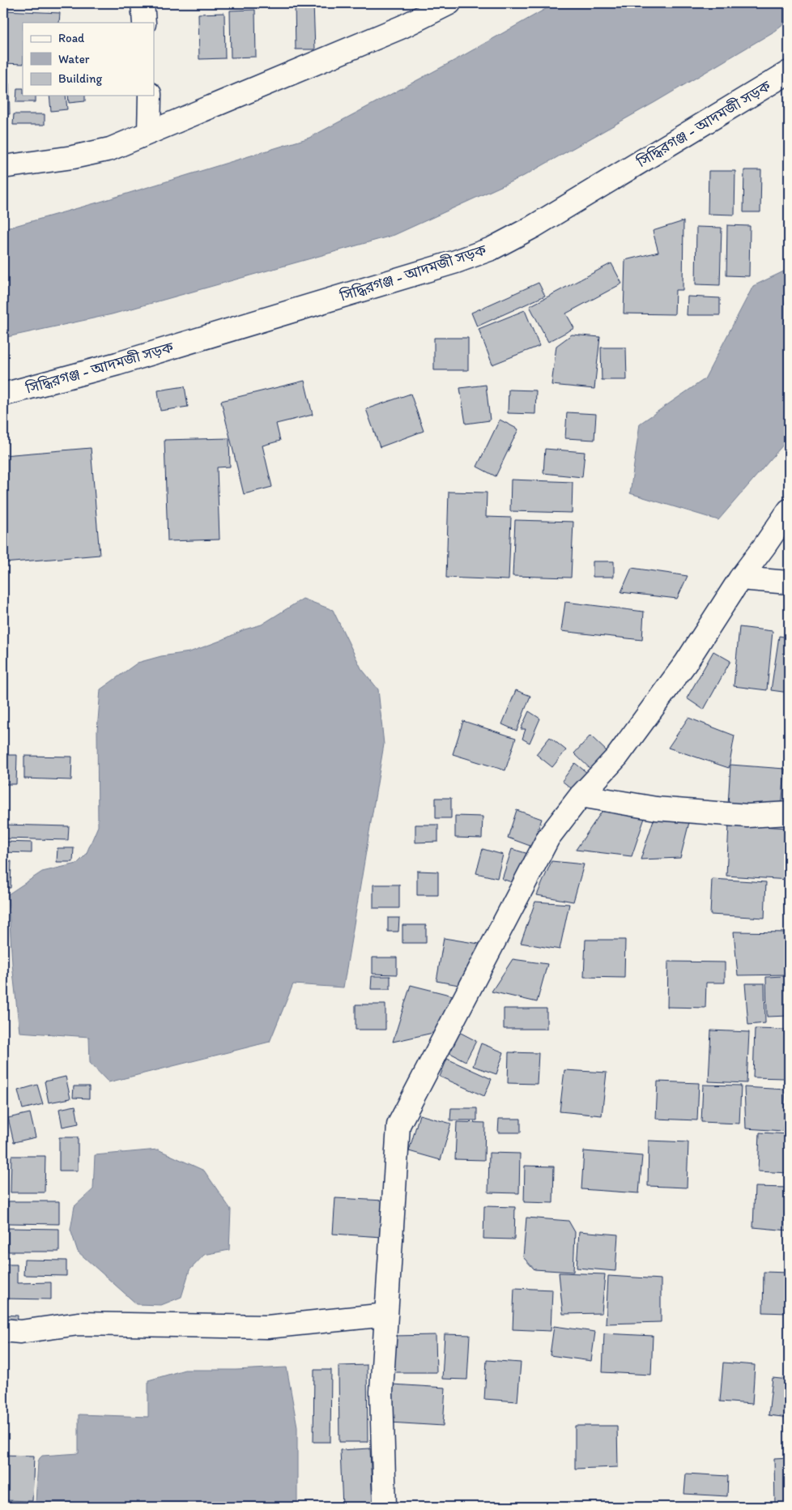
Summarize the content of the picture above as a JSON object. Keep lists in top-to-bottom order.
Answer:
{
  "streets": {
    "street": ["সিদ্ধিরগঞ্জ - আদমজী সড়ক"]
  },
  "legend": ["Road", "Water", "Building"]
}
